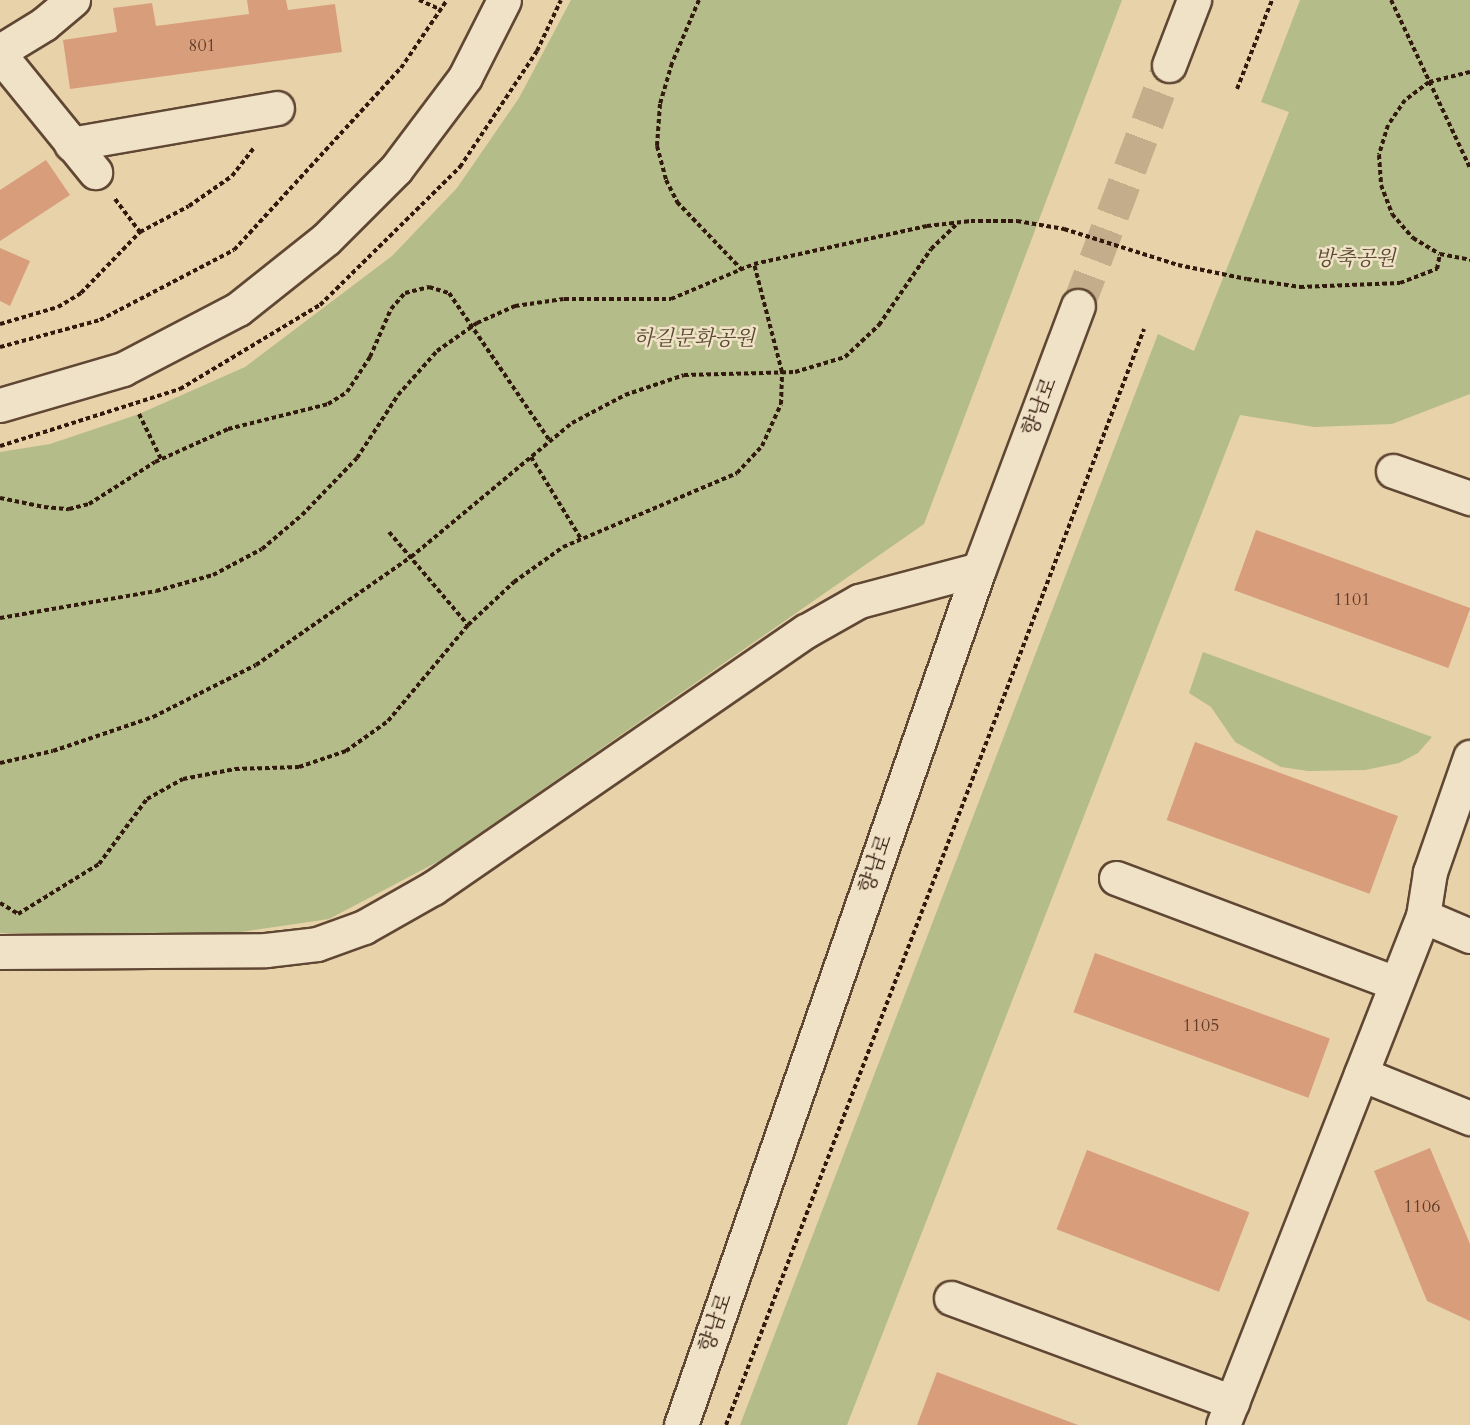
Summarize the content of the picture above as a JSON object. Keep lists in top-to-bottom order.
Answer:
{
  "streets": {
    "street": ["향남로"]
  },
  "parks": ["방축공원", "하길문화공원"],
  "house_numbers": [
    "801",
    "1101",
    "1105",
    "1106"
  ]
}
